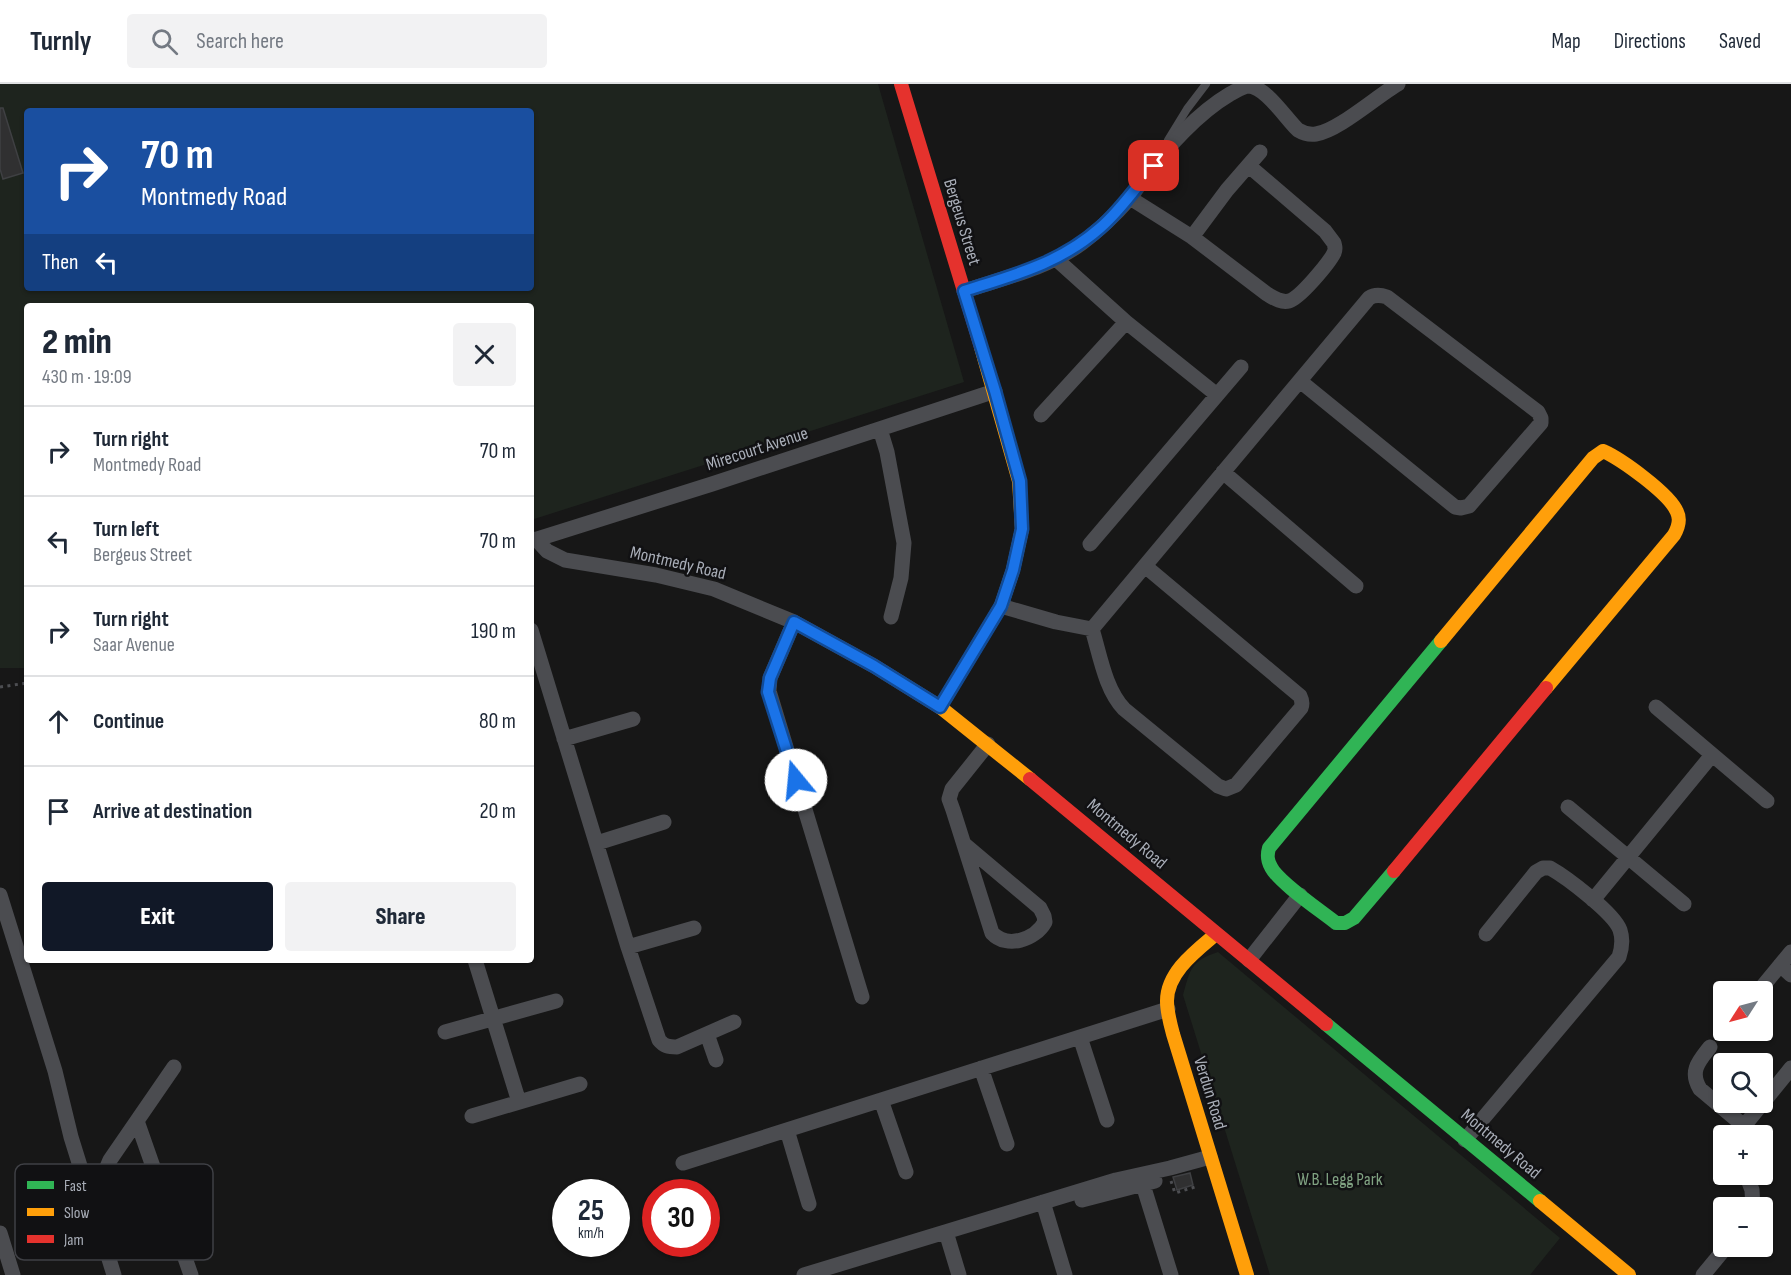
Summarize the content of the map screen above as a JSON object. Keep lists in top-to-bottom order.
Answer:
{
  "streets": {
    "street": [
      "Bergeus Street",
      "Mirecourt Avenue",
      "Montmedy Road",
      "Verdun Road"
    ]
  },
  "crossings": [
    ["Bergeus Street", "Mirecourt Avenue"],
    ["Bergeus Street", "Montmedy Road"],
    ["Montmedy Road", "Verdun Road"]
  ],
  "parks": ["W.B. Legg Park"],
  "legend": ["Fast", "Slow", "Jam"],
  "north": "bottom left",
  "page": {
    "header": "Turnly",
    "search": "Search here",
    "nav": ["Map", "Directions", "Saved"],
    "turn": ["70 m", "Montmedy Road"],
    "then": "Then",
    "heading": ["2 min", "430 m · 19:09"],
    "list": [
      {
        "name": "Turn right",
        "note": "Montmedy Road",
        "value": "70 m"
      },
      {
        "name": "Turn left",
        "note": "Bergeus Street",
        "value": "70 m"
      },
      {
        "name": "Turn right",
        "note": "Saar Avenue",
        "value": "190 m"
      },
      {
        "name": "Continue",
        "value": "80 m"
      },
      {
        "name": "Arrive at destination",
        "value": "20 m"
      }
    ],
    "buttons": ["Exit", "Share"],
    "map_buttons": ["+", "−"],
    "speed": "25 km/h",
    "limit": "30"
  }
}
